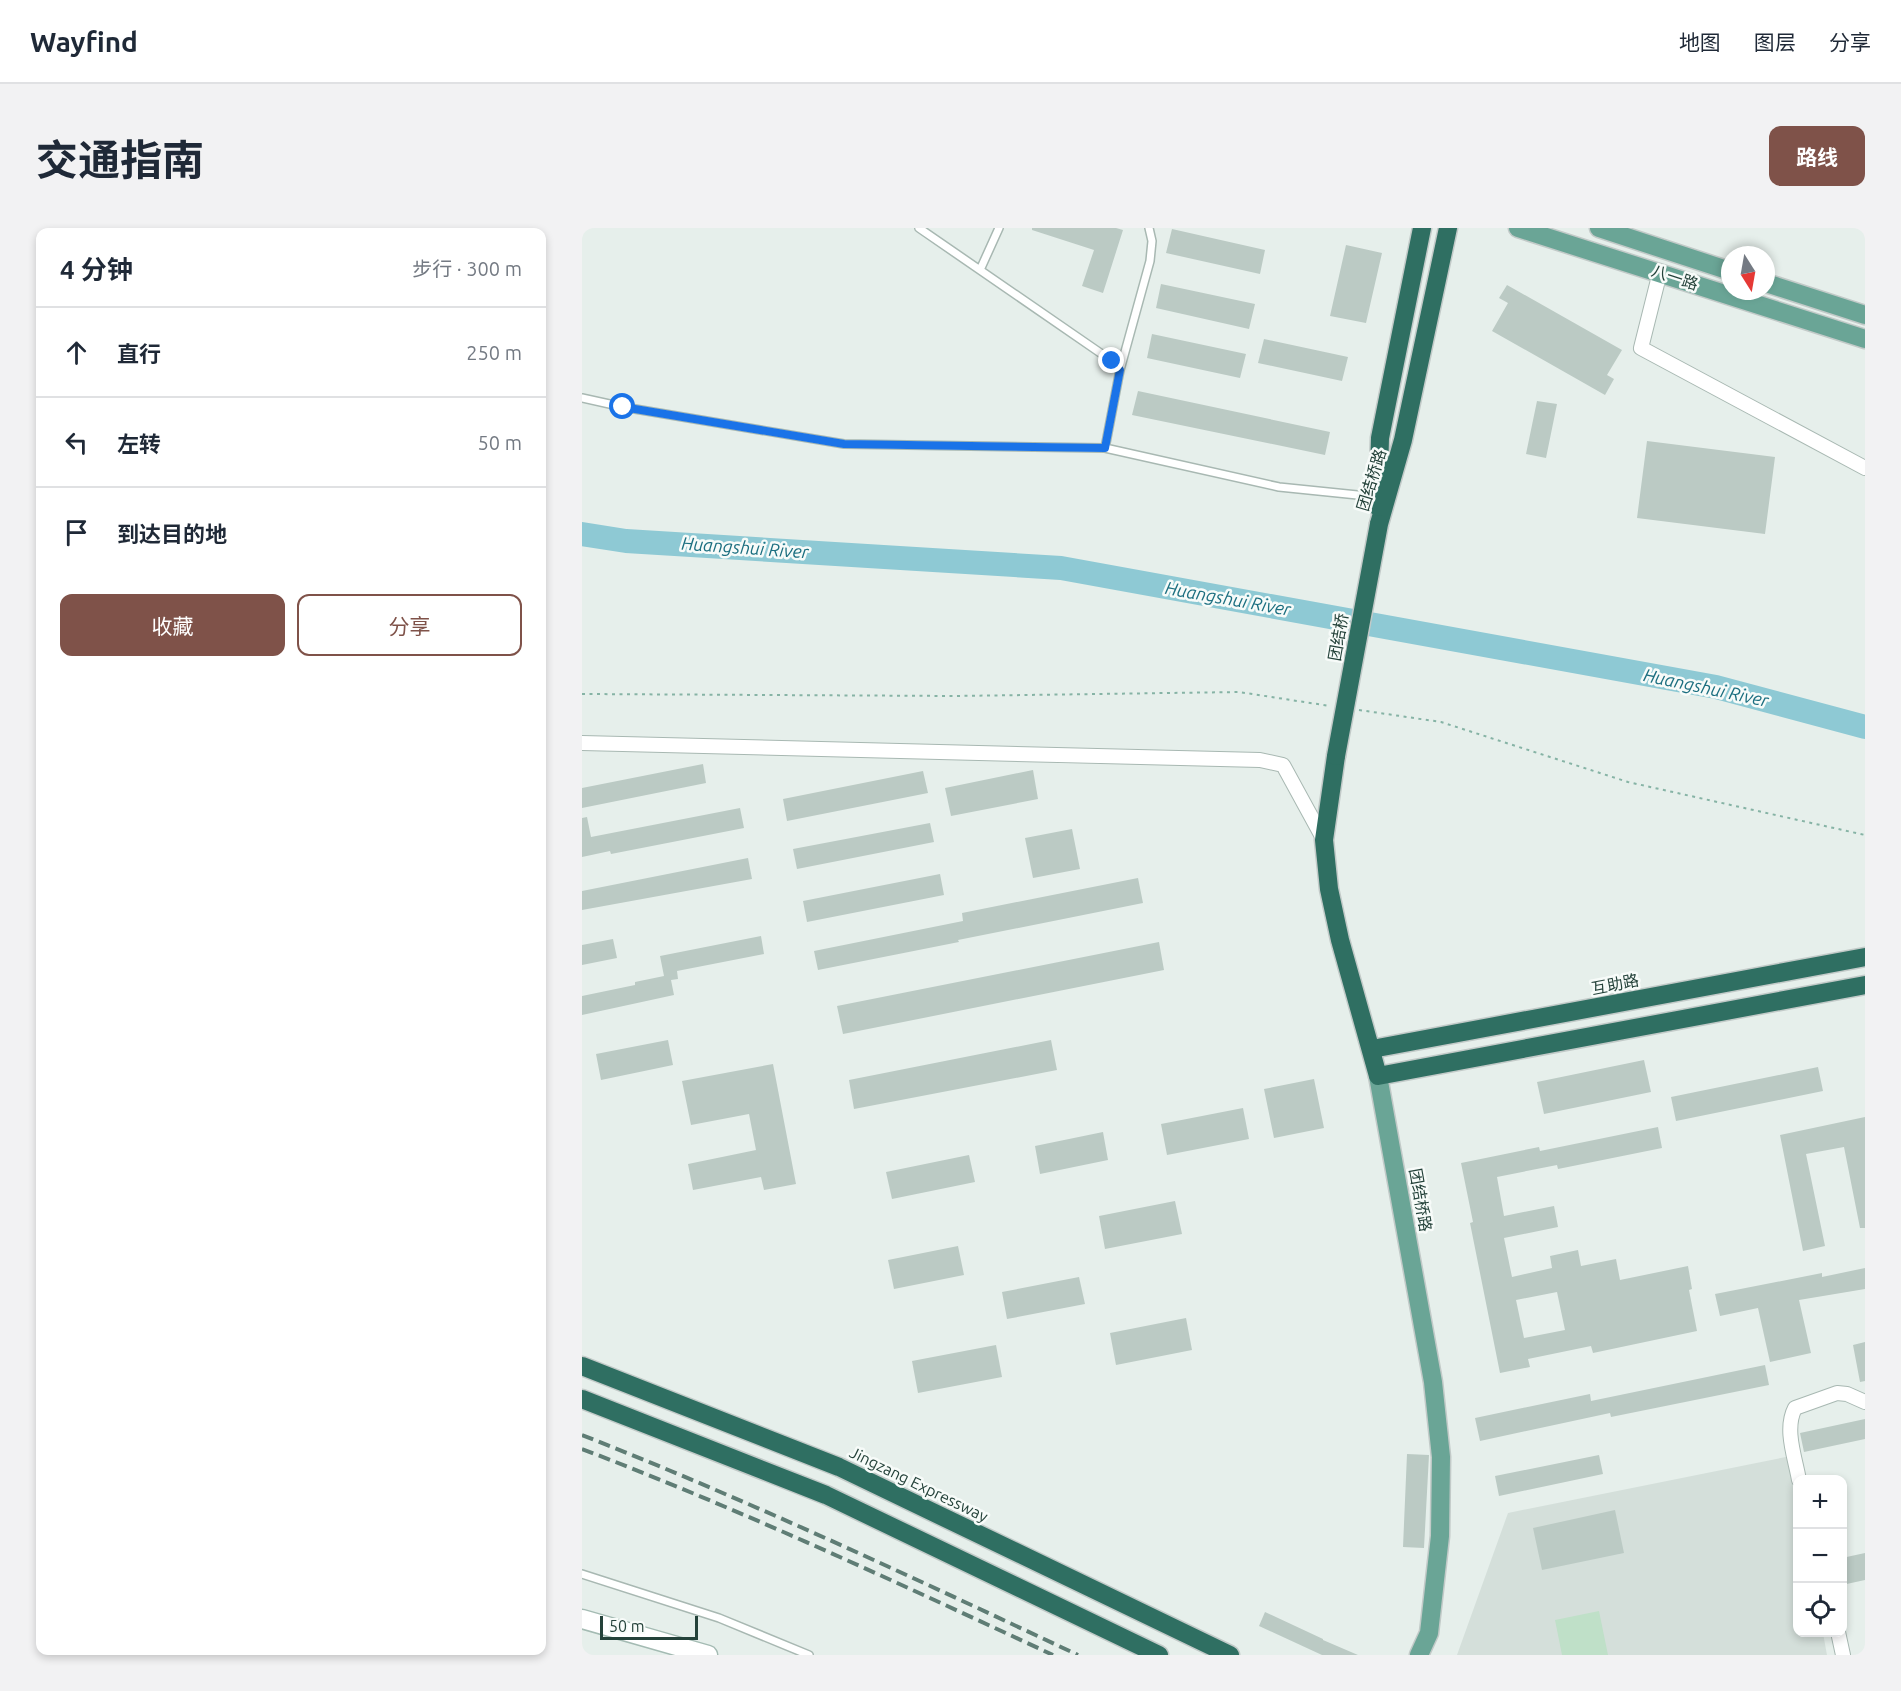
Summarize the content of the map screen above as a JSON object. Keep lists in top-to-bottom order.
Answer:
{
  "streets": {
    "highway": [
      "团结桥路",
      "团结桥",
      "互助路",
      "Jingzang Expressway"
    ],
    "main road": ["八一路"]
  },
  "crossings": [
    ["团结桥路", "团结桥"],
    ["团结桥路", "互助路"]
  ],
  "water": ["Huangshui River"],
  "scale_bar": "50 m",
  "north": "bottom",
  "page": {
    "header": "Wayfind",
    "nav": ["地图", "图层", "分享"],
    "title": "交通指南",
    "buttons": [
      "路线",
      ["收藏", "分享"]
    ],
    "heading": ["4 分钟", "步行 · 300 m"],
    "list": [
      ["直行", "250 m"],
      ["左转", "50 m"],
      "到达目的地"
    ],
    "map_buttons": ["+", "−"],
    "scale": "50 m"
  }
}
